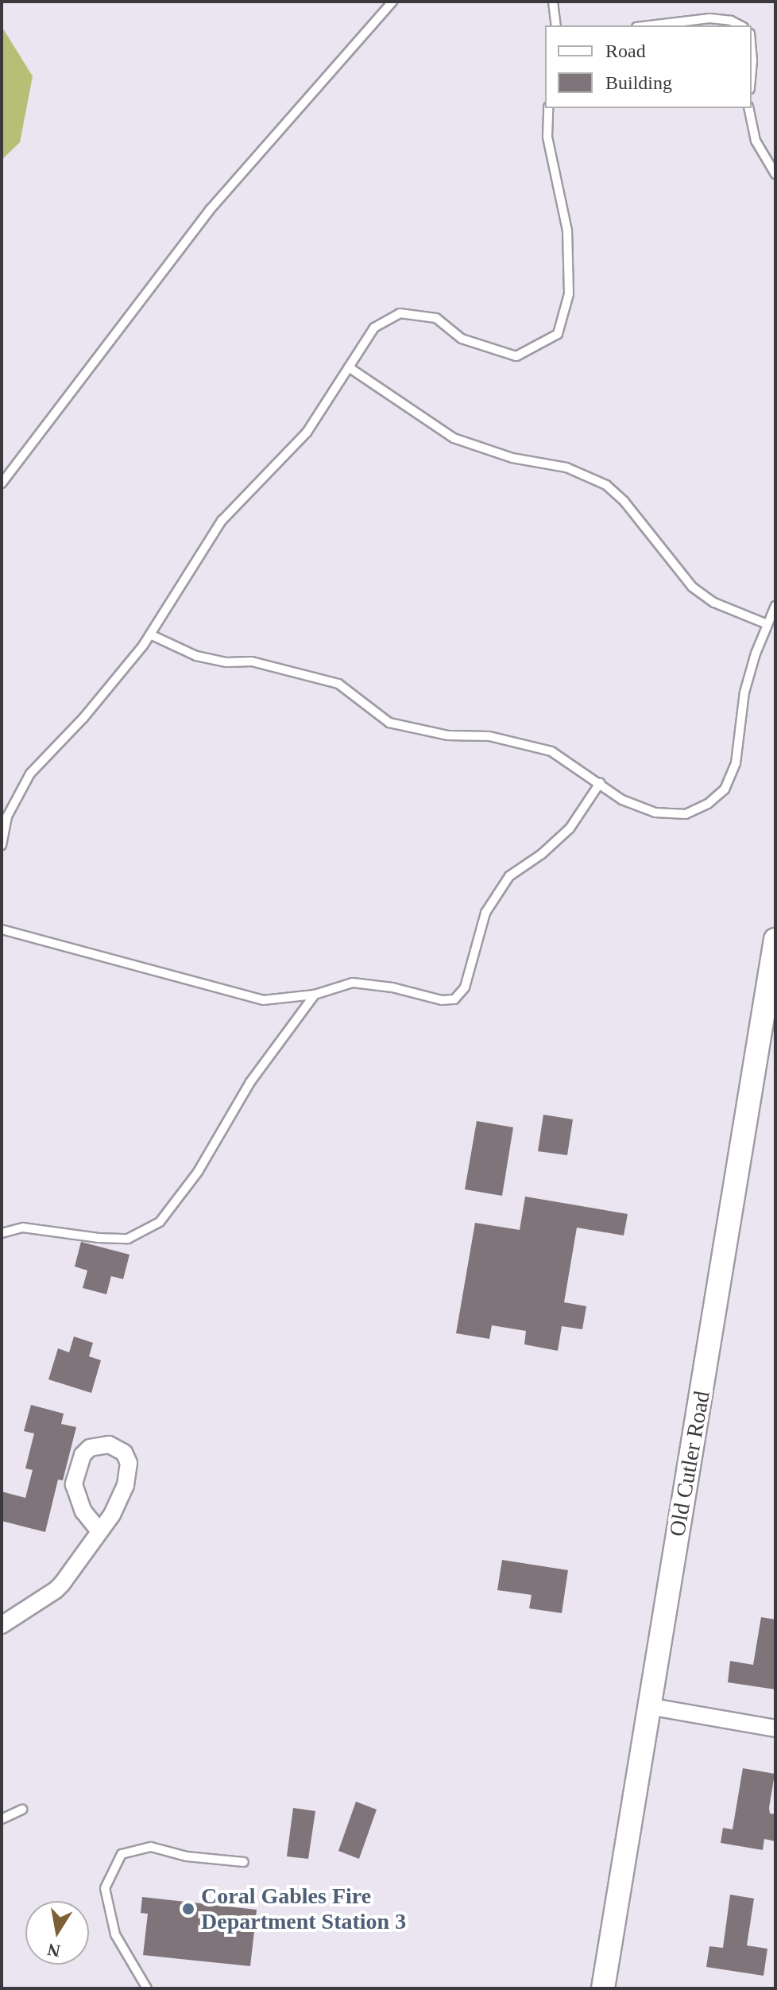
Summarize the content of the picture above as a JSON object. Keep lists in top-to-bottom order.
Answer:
{
  "streets": {
    "main road": ["Old Cutler Road"]
  },
  "places": ["Coral Gables Fire Department Station 3"],
  "legend": ["Road", "Building"],
  "north": "bottom"
}
